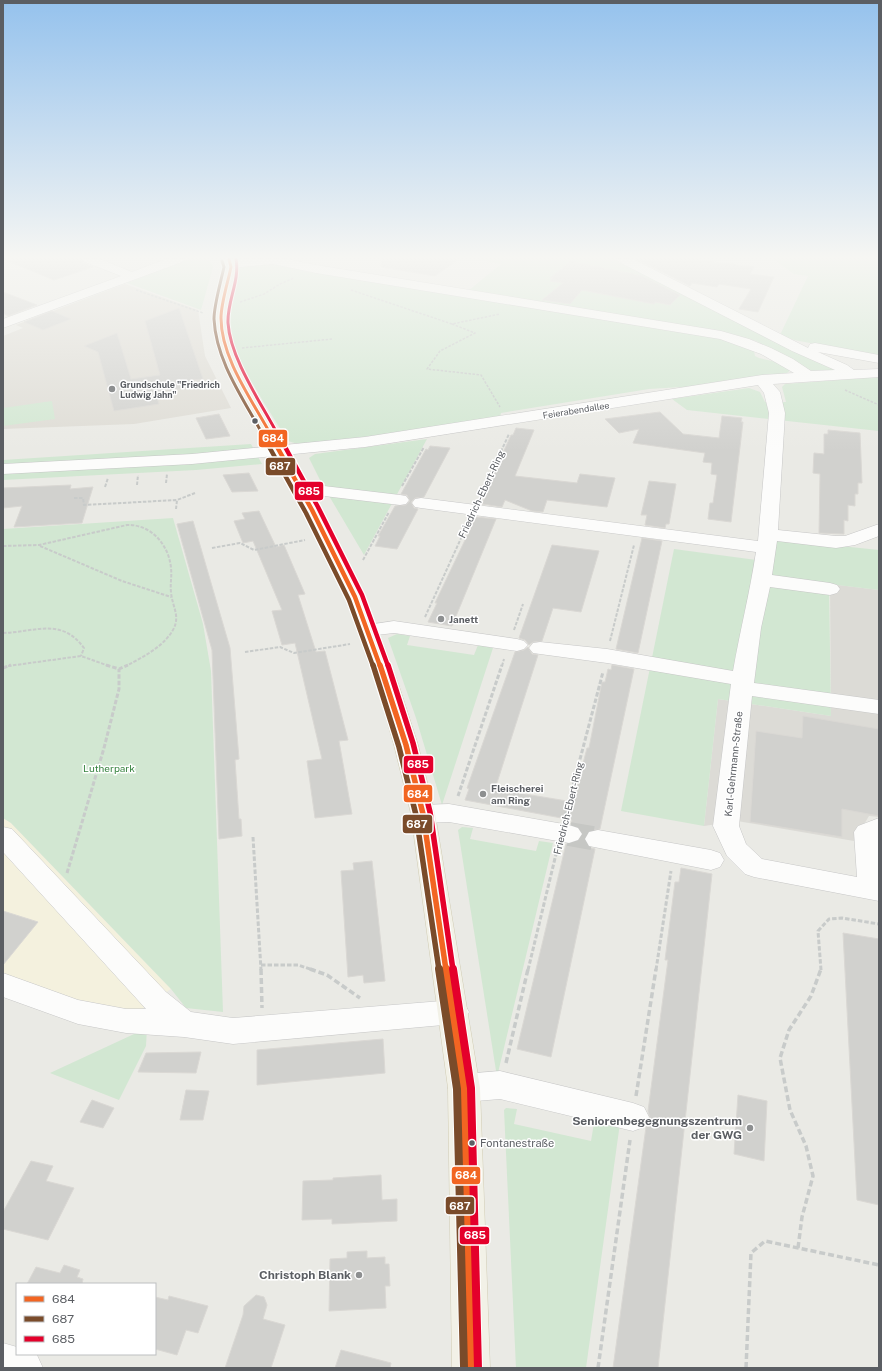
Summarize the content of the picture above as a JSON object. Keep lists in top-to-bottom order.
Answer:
{
  "streets": {
    "street": ["Feierabendallee", "Friedrich-Ebert-Ring", "Karl-Gehrmann-Straße"]
  },
  "crossings": [
    ["Feierabendallee", "Friedrich-Ebert-Ring"],
    ["Feierabendallee", "Karl-Gehrmann-Straße"],
    ["Friedrich-Ebert-Ring", "Karl-Gehrmann-Straße"]
  ],
  "parks": ["Lutherpark"],
  "places": [
    "Grundschule \"Friedrich Ludwig Jahn\"",
    "Janett",
    "Fleischerei am Ring",
    "Seniorenbegegnungszentrum der GWG",
    "Fontanestraße",
    "Christoph Blank"
  ],
  "lines": ["transit line 684", "transit line 687", "transit line 685"],
  "legend": ["684", "687", "685"]
}
